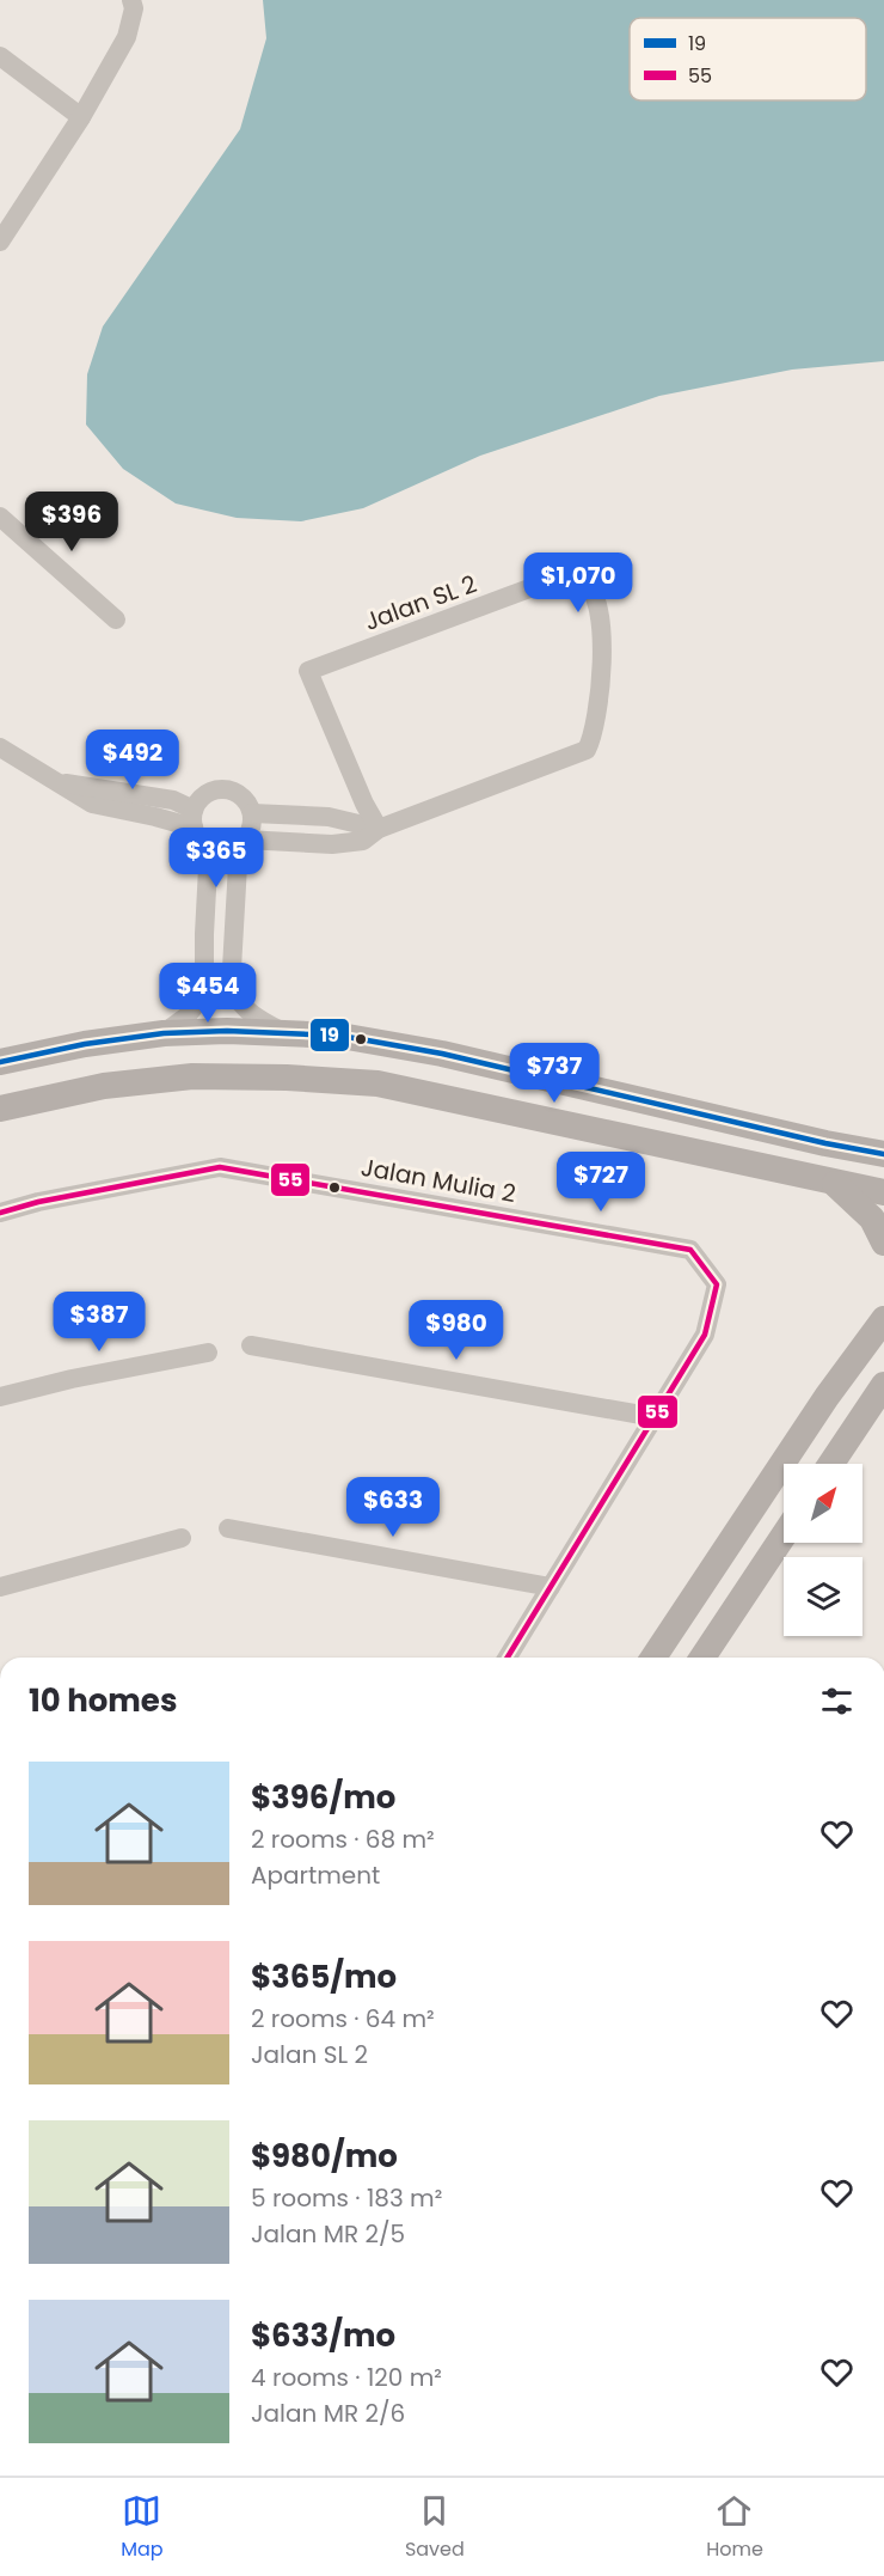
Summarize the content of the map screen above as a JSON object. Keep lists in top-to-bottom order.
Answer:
{
  "streets": {
    "street": ["Jalan SL 2", "Jalan Mulia 2"]
  },
  "lines": ["transit line 19", "transit line 55"],
  "legend": ["19", "55"],
  "north": "top right",
  "page": {
    "price": [
      "$396",
      "$1,070",
      "$492",
      "$365",
      "$454",
      "$737",
      "$727",
      "$387",
      "$980",
      "$633"
    ],
    "heading": "10 homes",
    "list": [
      {
        "name": "$396/mo",
        "note": "2 rooms · 68 m² · Apartment"
      },
      {
        "name": "$365/mo",
        "note": "2 rooms · 64 m² · Jalan SL 2"
      },
      {
        "name": "$980/mo",
        "note": "5 rooms · 183 m² · Jalan MR 2/5"
      },
      {
        "name": "$633/mo",
        "note": "4 rooms · 120 m² · Jalan MR 2/6"
      }
    ],
    "tabs": ["Map", "Saved", "Home"]
  }
}
